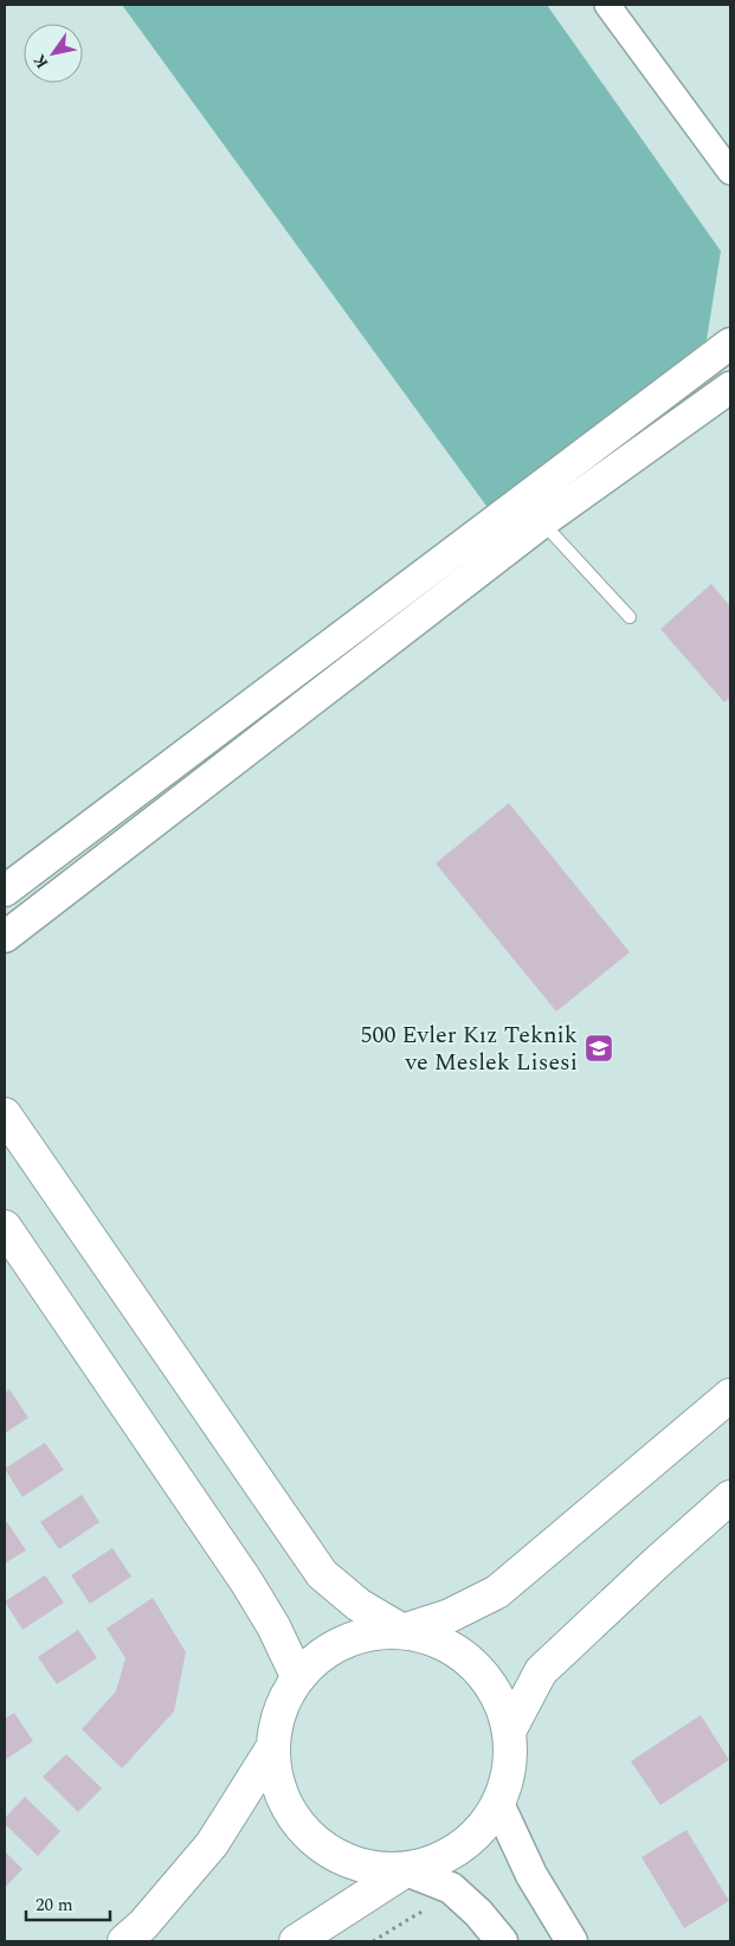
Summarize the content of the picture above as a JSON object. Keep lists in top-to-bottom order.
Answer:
{
  "places": {
    "school or university": ["500 Evler Kız Teknik ve Meslek Lisesi"]
  },
  "scale_bar": "20 m",
  "north": "bottom left"
}
